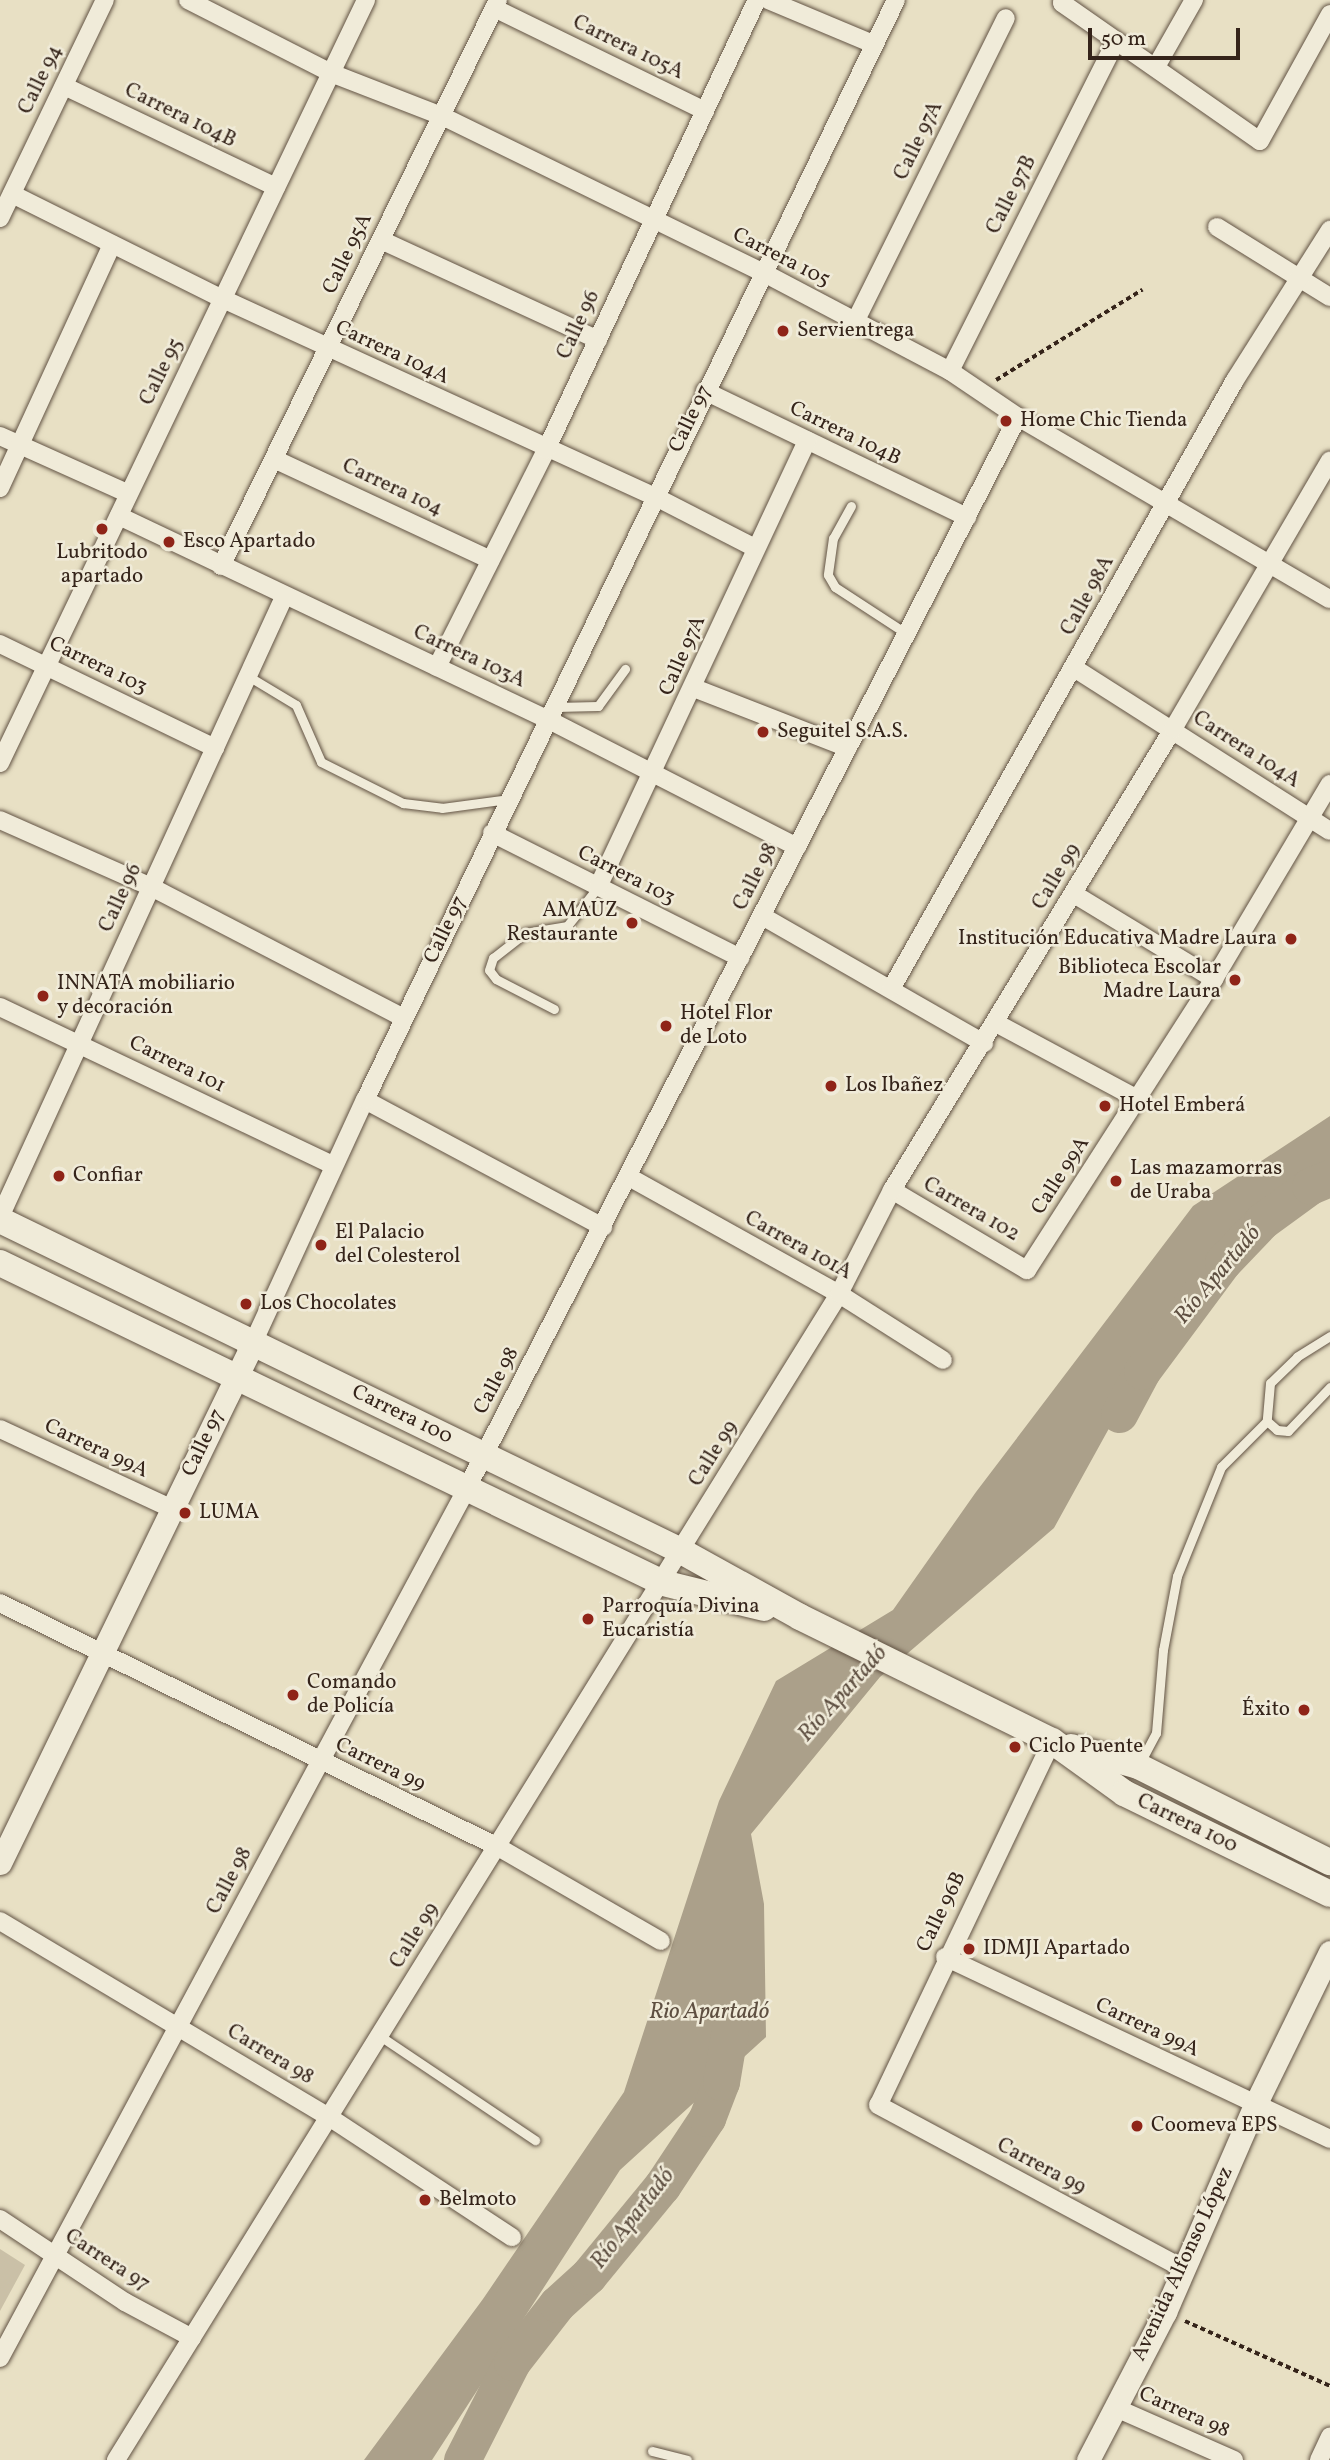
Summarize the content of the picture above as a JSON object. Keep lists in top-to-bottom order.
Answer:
{
  "streets": {
    "main road": ["Carrera 100"],
    "street": [
      "Carrera 105A",
      "Calle 94",
      "Carrera 104B",
      "Calle 97A",
      "Calle 97B",
      "Calle 95A",
      "Carrera 105",
      "Calle 96",
      "Carrera 104A",
      "Calle 95",
      "Calle 97",
      "Carrera 104",
      "Calle 98A",
      "Carrera 103A",
      "Carrera 103",
      "Calle 98",
      "Calle 99",
      "Carrera 101",
      "Calle 99A",
      "Carrera 102",
      "Carrera 101A",
      "Carrera 99A",
      "Carrera 99",
      "Calle 96B",
      "Carrera 98",
      "Carrera 97",
      "Avenida Alfonso López"
    ]
  },
  "crossings": [
    ["Carrera 105A", "Calle 95A"],
    ["Carrera 105A", "Calle 96"],
    ["Calle 94", "Carrera 104B"],
    ["Calle 94", "Carrera 104A"],
    ["Carrera 104B", "Calle 97A"],
    ["Carrera 104B", "Calle 95"],
    ["Carrera 104B", "Calle 97"],
    ["Carrera 104B", "Calle 98"],
    ["Calle 97A", "Carrera 105"],
    ["Calle 97A", "Carrera 104A"],
    ["Calle 97A", "Carrera 103A"],
    ["Calle 97A", "Carrera 103"],
    ["Calle 97B", "Carrera 105"],
    ["Calle 95A", "Carrera 105"],
    ["Calle 95A", "Carrera 104A"],
    ["Calle 95A", "Carrera 104"],
    ["Calle 95A", "Carrera 103A"],
    ["Carrera 105", "Calle 96"],
    ["Carrera 105", "Calle 95"],
    ["Carrera 105", "Calle 97"],
    ["Carrera 105", "Calle 98A"],
    ["Carrera 105", "Calle 98"],
    ["Carrera 105", "Calle 99"],
    ["Calle 96", "Carrera 104A"],
    ["Calle 96", "Carrera 104"],
    ["Calle 96", "Carrera 103A"],
    ["Calle 96", "Carrera 103"],
    ["Calle 96", "Carrera 101"],
    ["Calle 96", "Carrera 100"],
    ["Carrera 104A", "Calle 95"],
    ["Carrera 104A", "Calle 97"],
    ["Carrera 104A", "Calle 98A"],
    ["Carrera 104A", "Calle 99"],
    ["Carrera 104A", "Calle 99A"],
    ["Calle 95", "Carrera 103A"],
    ["Calle 95", "Carrera 103"],
    ["Calle 97", "Carrera 103A"],
    ["Calle 97", "Carrera 103"],
    ["Calle 97", "Carrera 101"],
    ["Calle 97", "Carrera 100"],
    ["Calle 97", "Carrera 99A"],
    ["Calle 97", "Carrera 99"],
    ["Carrera 103A", "Calle 98"],
    ["Carrera 103", "Calle 98"],
    ["Calle 98", "Carrera 101A"],
    ["Calle 98", "Carrera 100"],
    ["Calle 98", "Carrera 99"],
    ["Calle 98", "Carrera 98"],
    ["Calle 98", "Carrera 97"],
    ["Calle 99", "Carrera 102"],
    ["Calle 99", "Carrera 101A"],
    ["Calle 99", "Carrera 100"],
    ["Calle 99", "Carrera 99"],
    ["Calle 99", "Carrera 98"],
    ["Calle 99", "Carrera 97"],
    ["Calle 99A", "Carrera 102"],
    ["Carrera 100", "Calle 96B"],
    ["Carrera 99A", "Calle 96B"],
    ["Carrera 99A", "Avenida Alfonso López"],
    ["Carrera 99", "Calle 96B"],
    ["Carrera 99", "Avenida Alfonso López"],
    ["Carrera 98", "Avenida Alfonso López"]
  ],
  "water": ["Río Apartadó", "Rio Apartadó"],
  "places": [
    "Servientrega",
    "Home Chic Tienda",
    "Lubritodo apartado",
    "Esco Apartado",
    "Seguitel S.A.S.",
    "AMAUZ Restaurante",
    "Institución Educativa Madre Laura",
    "Biblioteca Escolar Madre Laura",
    "INNATA mobiliario y decoración",
    "Hotel Flor de Loto",
    "Los Ibañez",
    "Hotel Emberá",
    "Confiar",
    "Las mazamorras de Uraba",
    "El Palacio del Colesterol",
    "Los Chocolates",
    "LUMA",
    "Parroquía Divina Eucaristía",
    "Comando de Policía",
    "Éxito",
    "Ciclo Puente",
    "IDMJI Apartado",
    "Coomeva EPS",
    "Belmoto"
  ],
  "scale_bar": "50 m"
}
